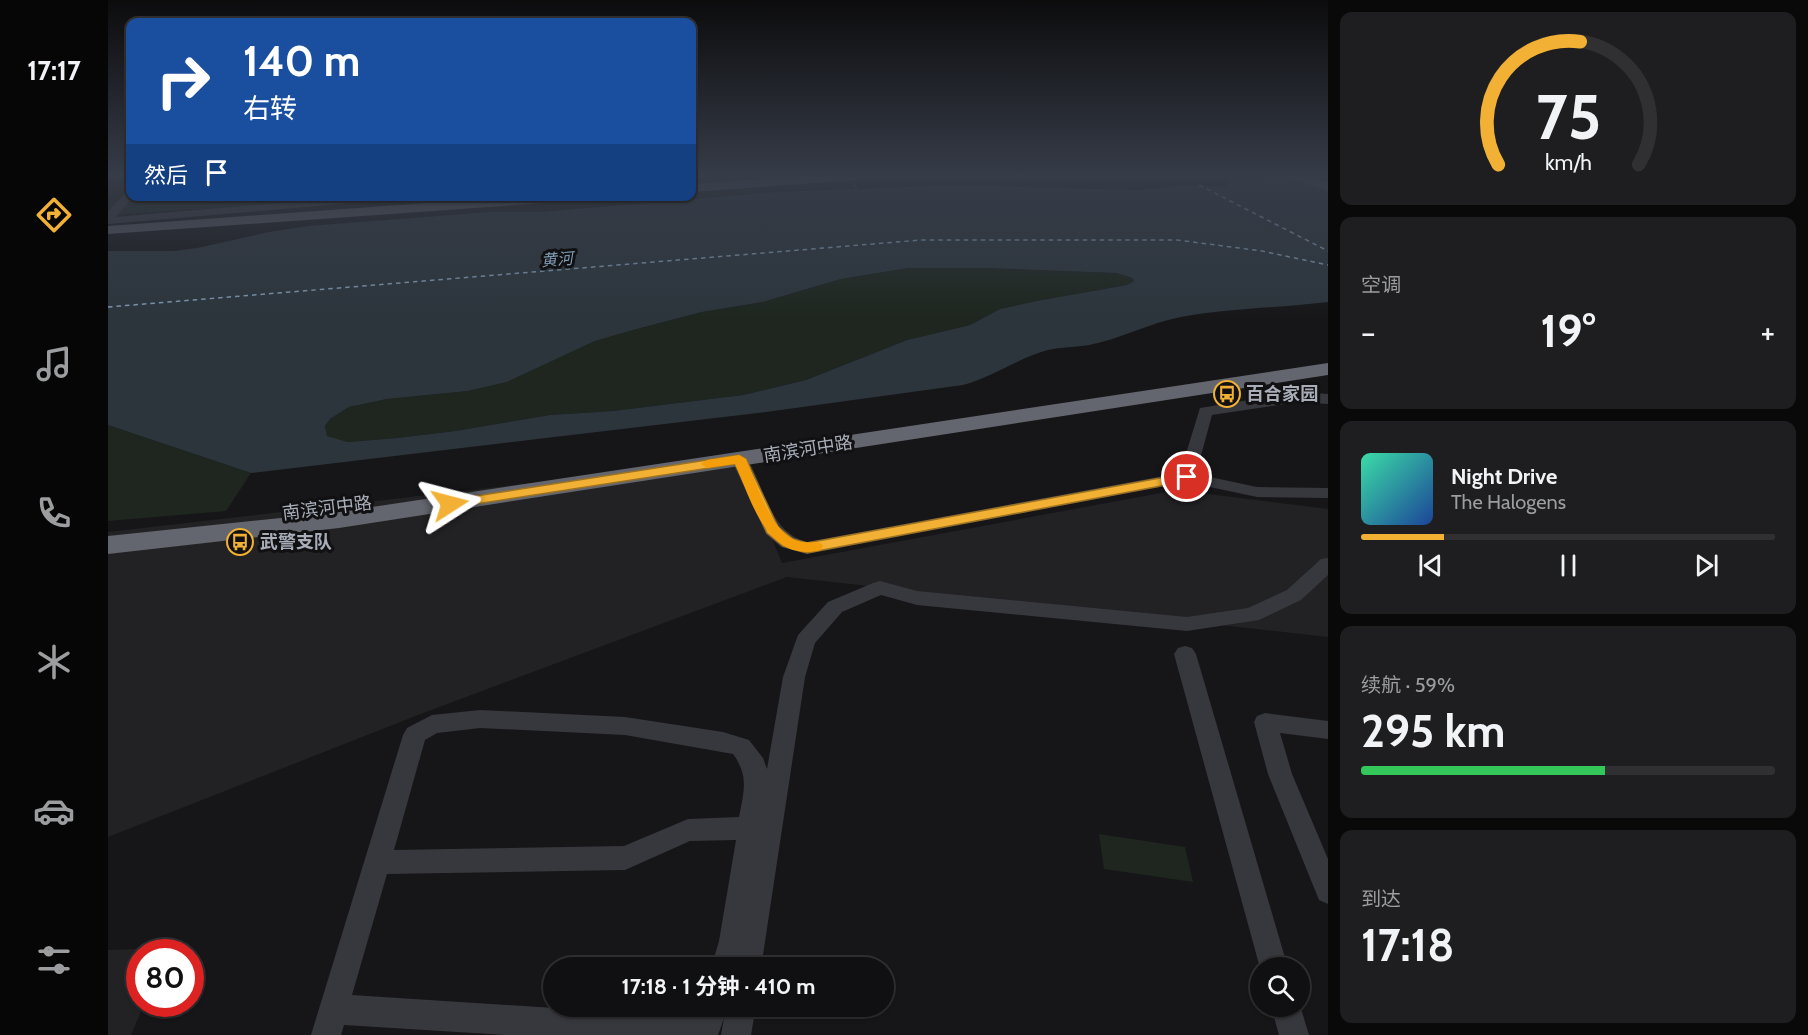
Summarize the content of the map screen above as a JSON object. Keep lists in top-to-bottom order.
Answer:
{
  "streets": {
    "highway": ["南滨河中路"]
  },
  "water": ["黄河"],
  "places": {
    "bus stop": ["百合家园", "武警支队"]
  },
  "page": {
    "tabs": "17:17",
    "turn": ["140 m", "右转"],
    "then": "然后",
    "tile": [
      "空调",
      ["续航 · 59%", "295 km"],
      ["到达", "17:18"]
    ],
    "heat": ["−", "19°", "+"],
    "song": ["Night Drive", "The Halogens"],
    "limit": "80",
    "trip": "17:18 · 1 分钟 · 410 m",
    "gauge": ["75", "km/h"]
  }
}
